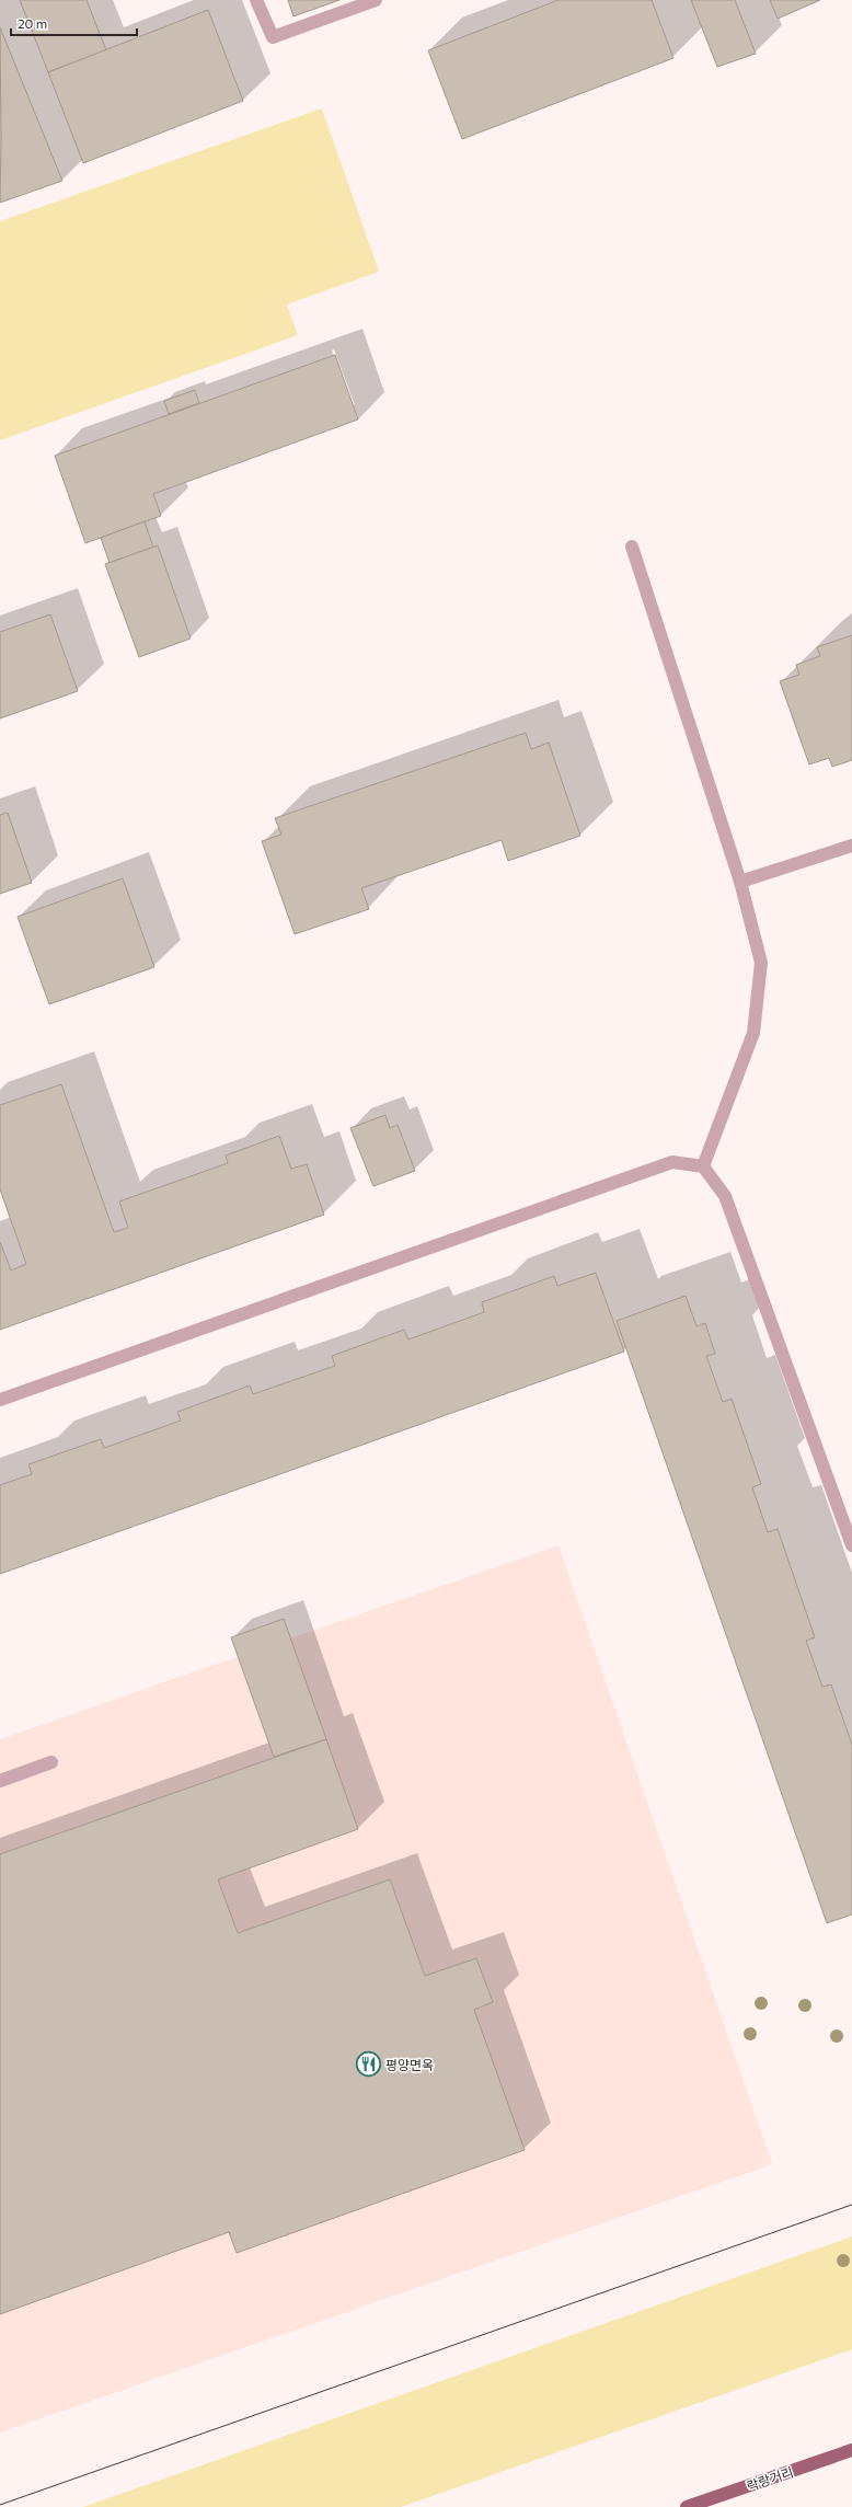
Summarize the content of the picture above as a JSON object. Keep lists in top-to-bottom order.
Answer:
{
  "streets": {
    "main road": ["락랑거리"]
  },
  "places": {
    "restaurant": ["평양면옥"]
  },
  "scale_bar": "20 m"
}
